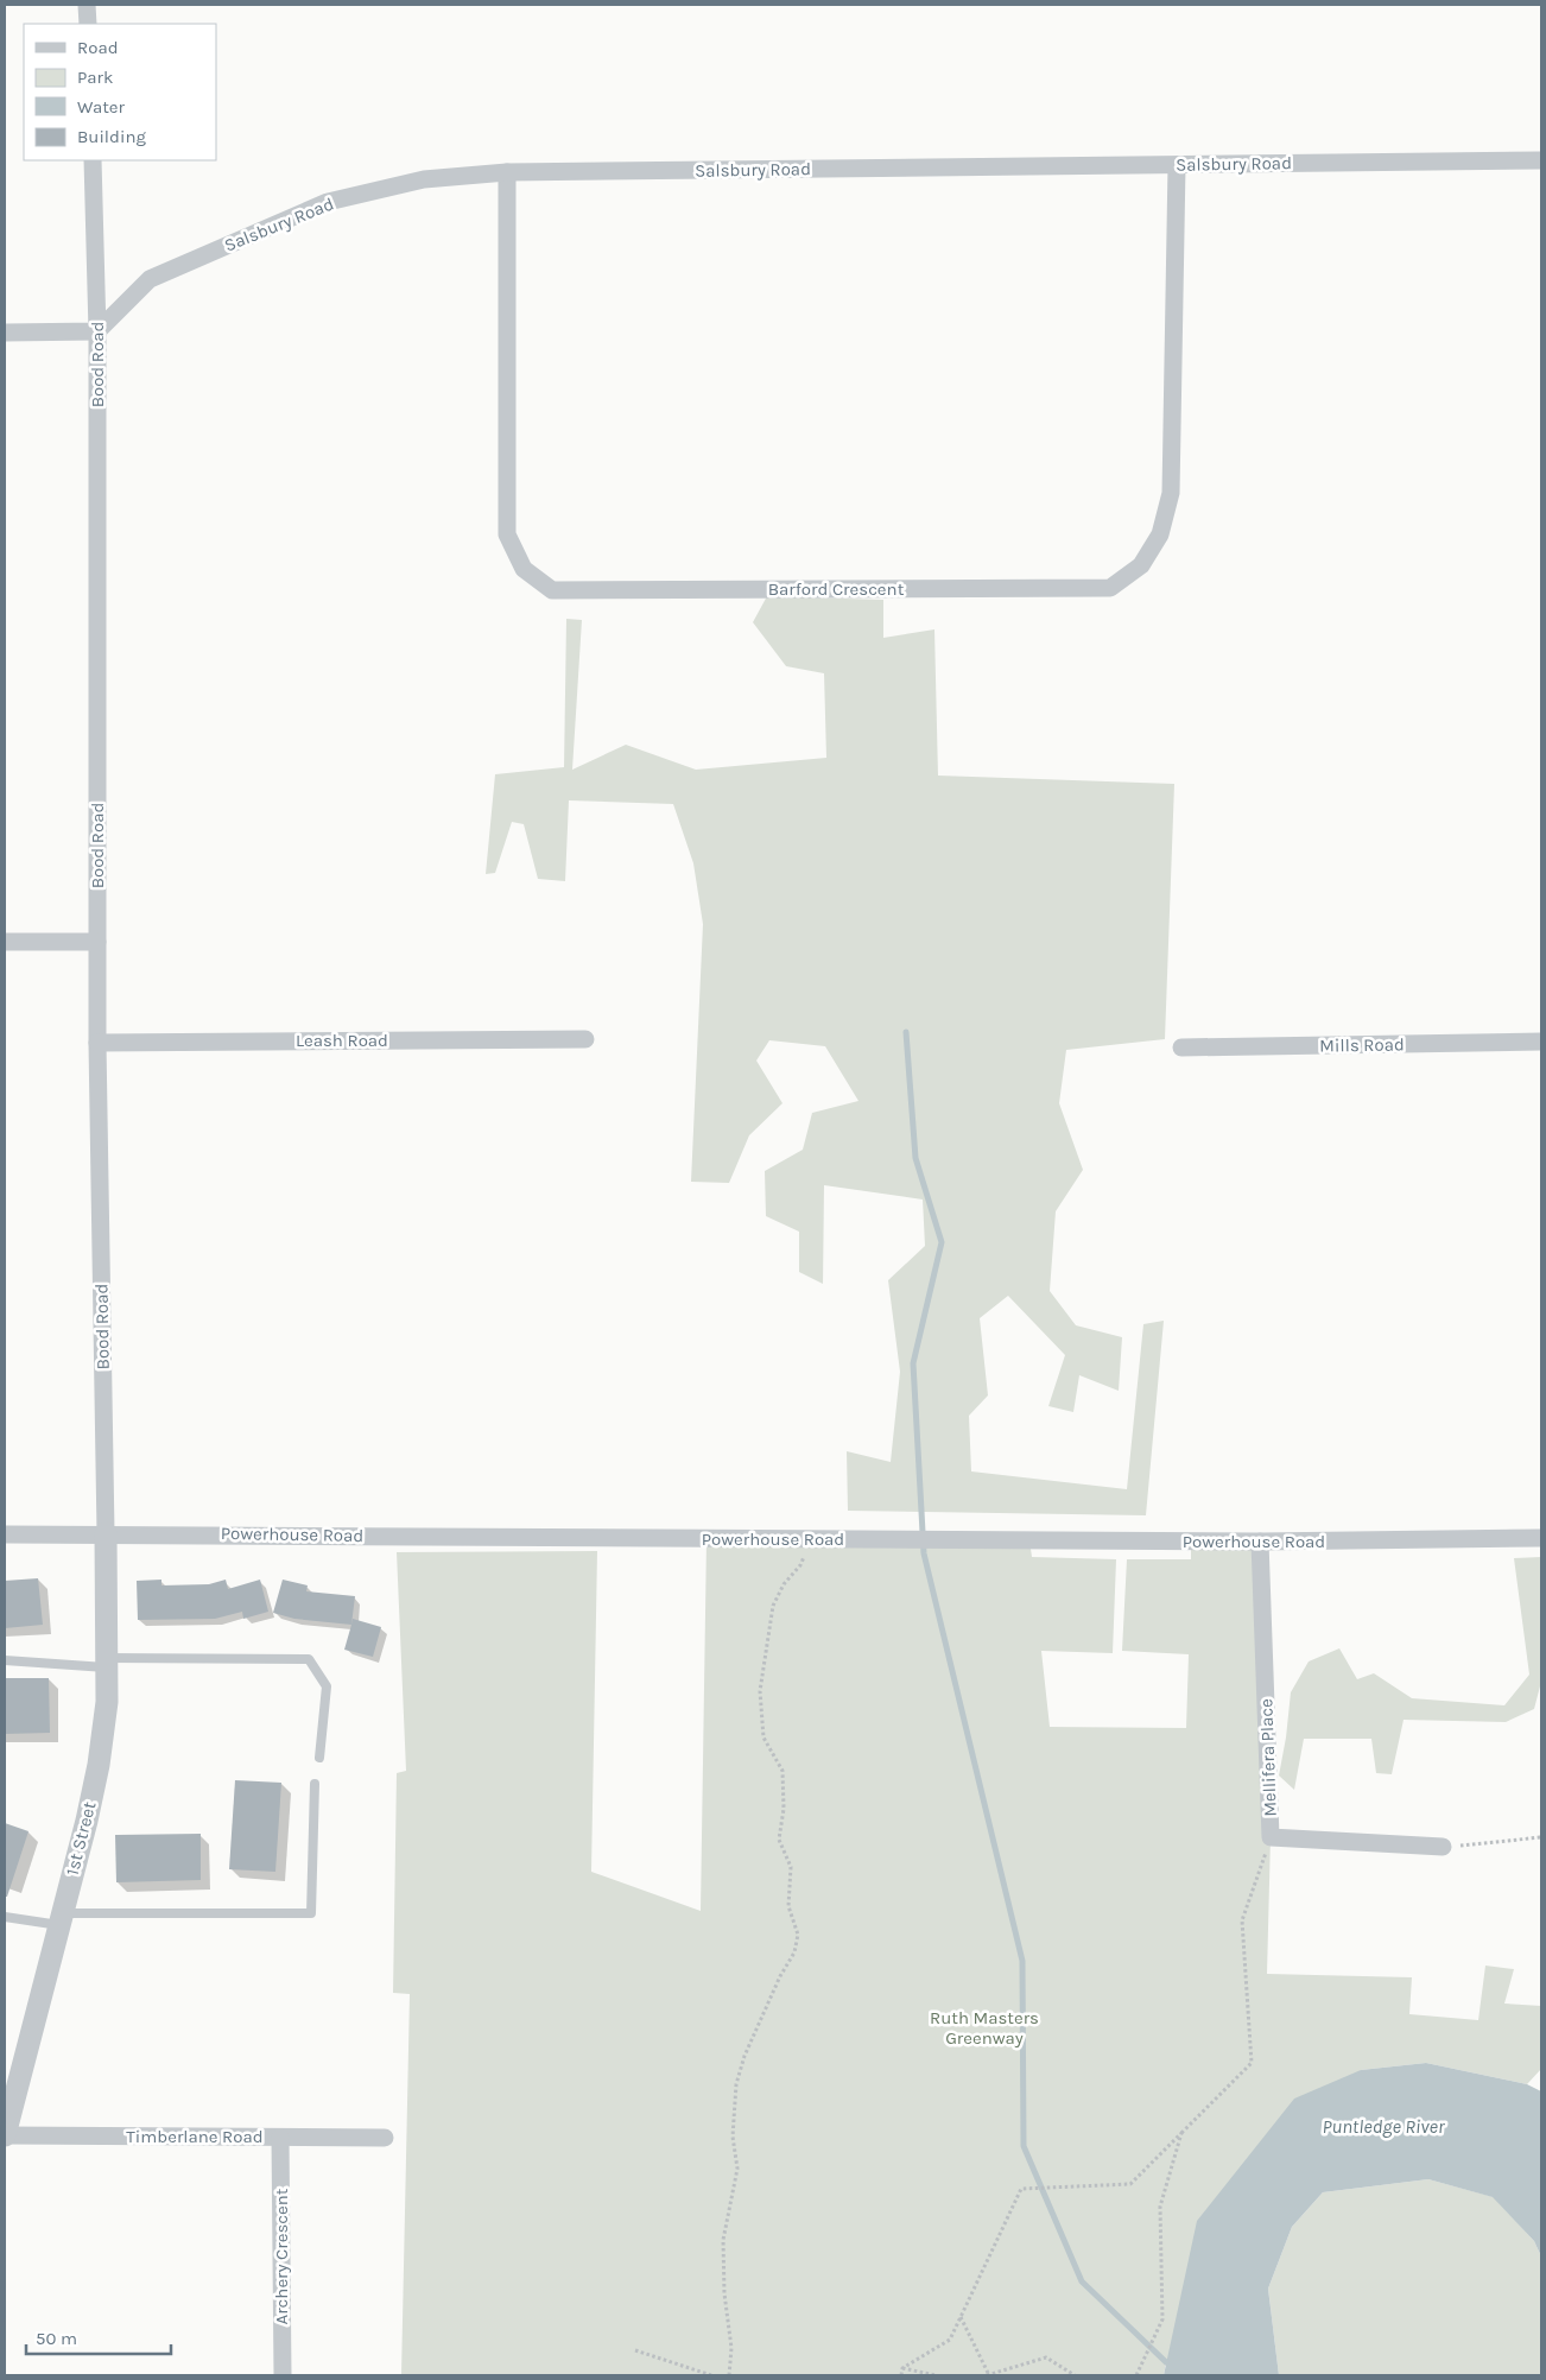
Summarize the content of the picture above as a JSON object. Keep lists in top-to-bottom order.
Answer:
{
  "streets": {
    "street": [
      "Salsbury Road",
      "Bood Road",
      "Barford Crescent",
      "Leash Road",
      "Mills Road",
      "Powerhouse Road",
      "Mellifera Place",
      "1st Street",
      "Timberlane Road",
      "Archery Crescent"
    ]
  },
  "crossings": [
    ["Salsbury Road", "Bood Road"],
    ["Salsbury Road", "Barford Crescent"],
    ["Bood Road", "Leash Road"],
    ["Bood Road", "Powerhouse Road"],
    ["Bood Road", "1st Street"],
    ["Powerhouse Road", "Mellifera Place"],
    ["Powerhouse Road", "1st Street"],
    ["1st Street", "Timberlane Road"],
    ["Timberlane Road", "Archery Crescent"]
  ],
  "water": ["Puntledge River"],
  "parks": ["Ruth Masters Greenway"],
  "legend": [
    "Road",
    "Park",
    "Water",
    "Building"
  ],
  "scale_bar": "50 m"
}
